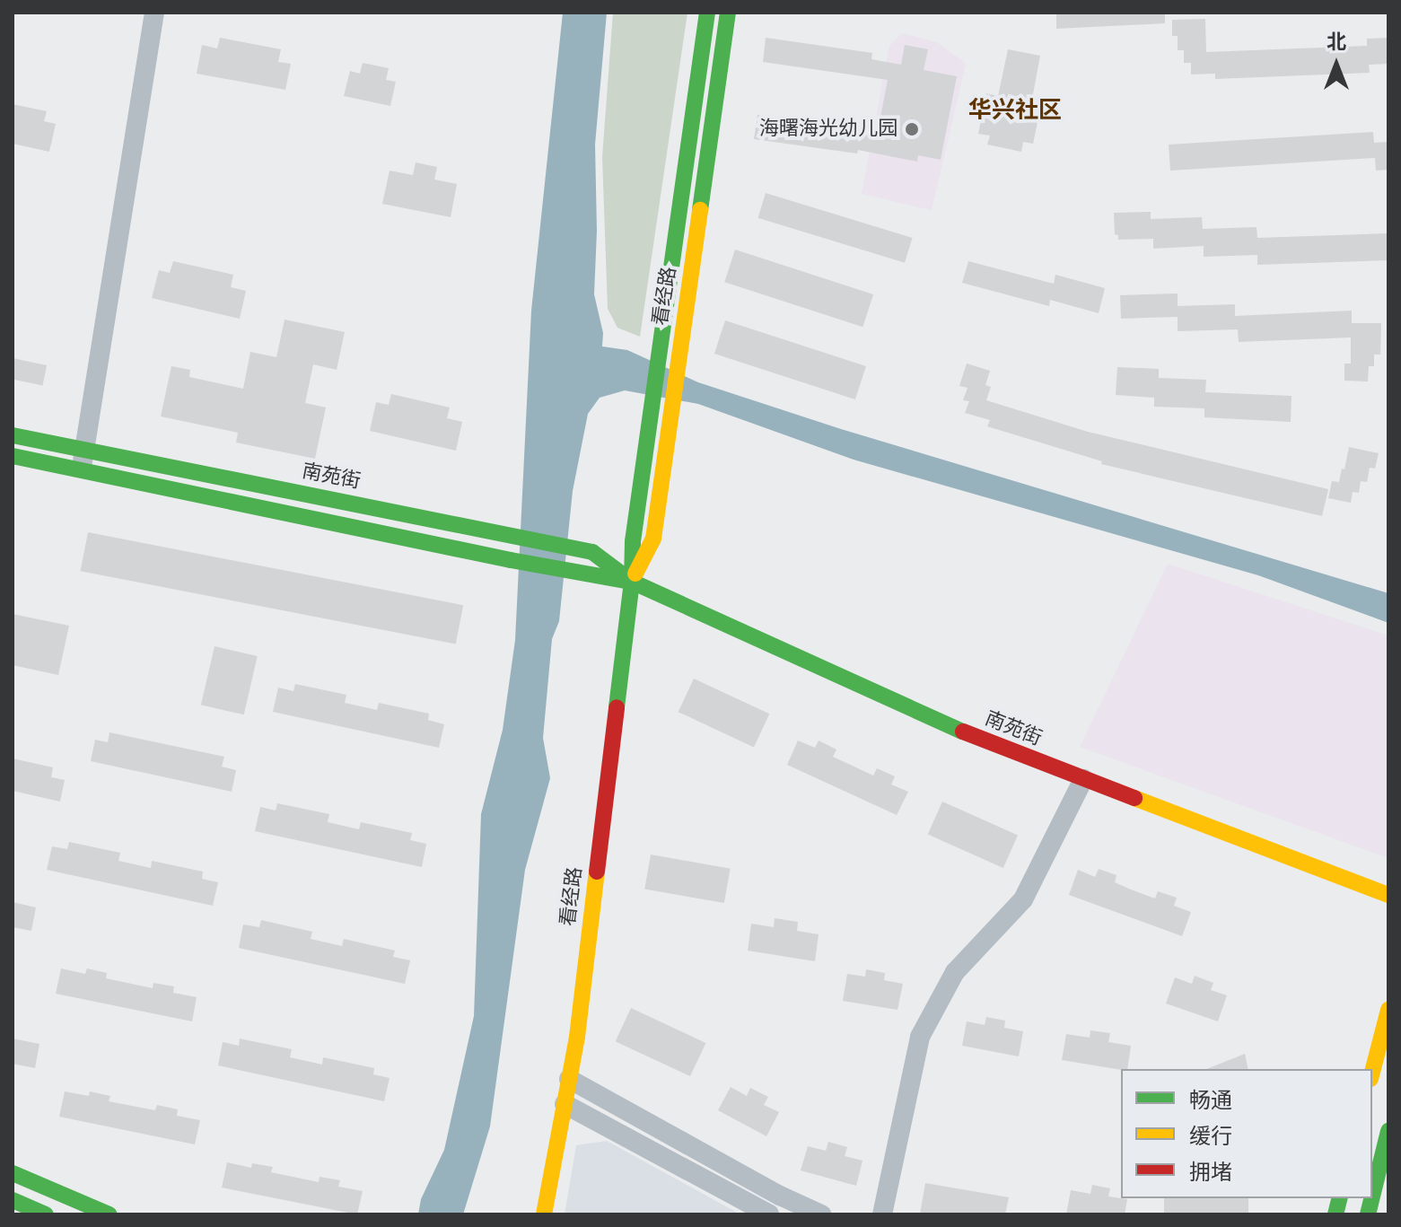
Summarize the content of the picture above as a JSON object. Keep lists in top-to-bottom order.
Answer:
{
  "streets": {
    "main road": ["看经路", "南苑街"]
  },
  "crossings": [
    ["看经路", "南苑街"]
  ],
  "districts": ["华兴社区"],
  "places": ["海曙海光幼儿园"],
  "legend": ["畅通", "缓行", "拥堵"],
  "north": "top"
}
